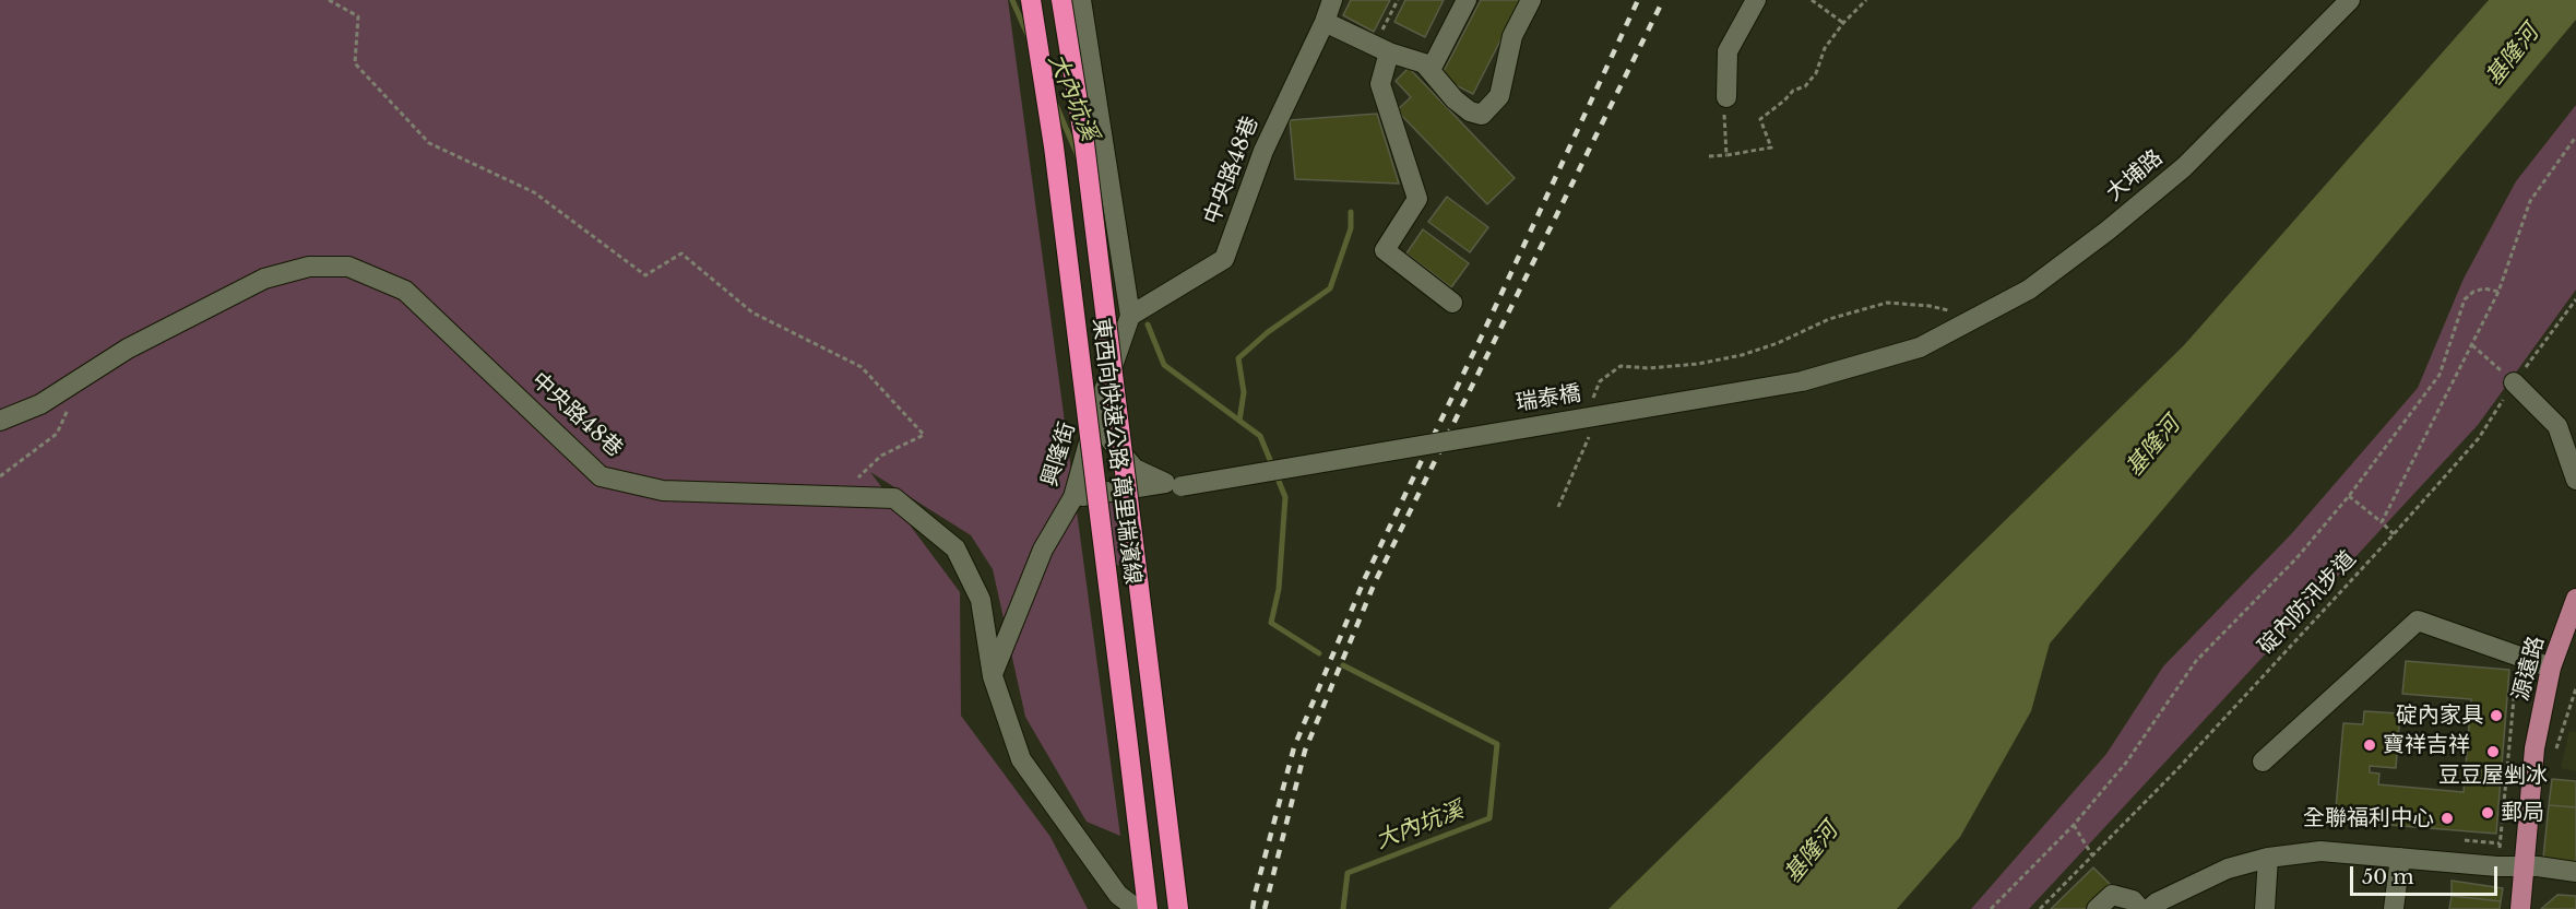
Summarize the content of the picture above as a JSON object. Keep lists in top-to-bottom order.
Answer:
{
  "streets": {
    "highway": ["東西向快速公路 萬里瑞濱線"],
    "main road": ["源遠路"],
    "street": [
      "中央路48巷",
      "大埔路",
      "瑞泰橋",
      "興隆街"
    ],
    "path": ["碇內防汛步道"]
  },
  "crossings": [
    ["中央路48巷", "興隆街"],
    ["大埔路", "瑞泰橋"]
  ],
  "water": ["基隆河", "大內坑溪"],
  "places": [
    "碇內家具",
    "寶祥吉祥",
    "豆豆屋剉冰",
    "郵局",
    "全聯福利中心"
  ],
  "scale_bar": "50 m"
}
